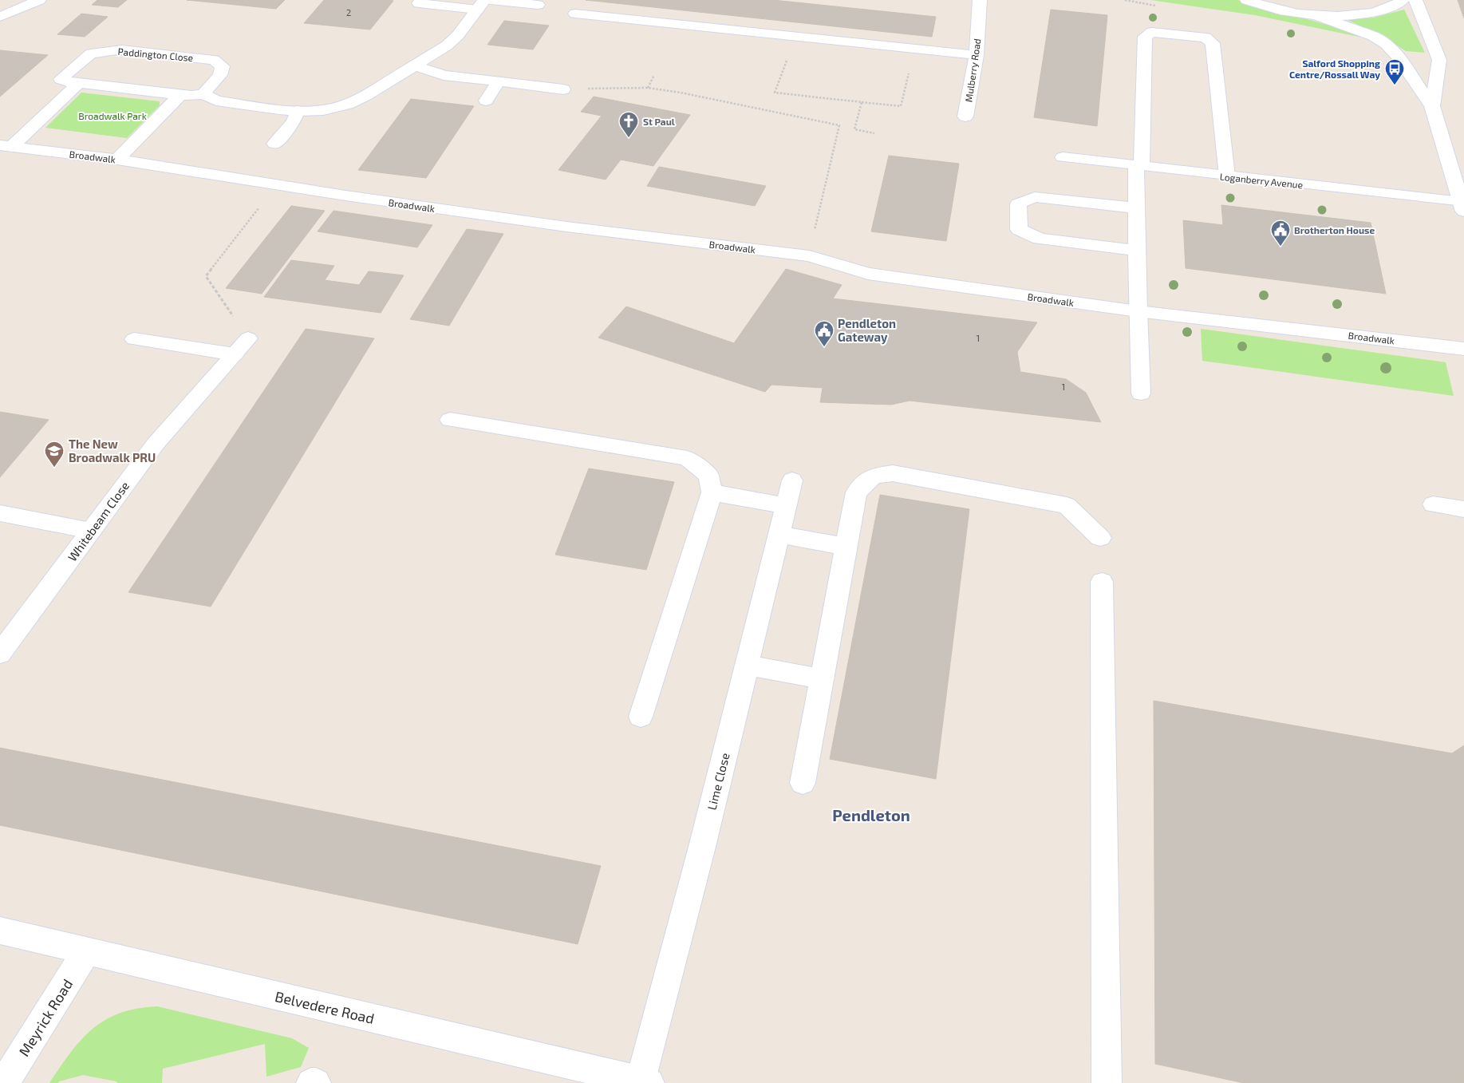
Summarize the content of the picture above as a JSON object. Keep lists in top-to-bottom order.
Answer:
{
  "streets": {
    "street": [
      "Paddington Close",
      "Mulberry Road",
      "Broadwalk",
      "Loganberry Avenue",
      "Whitebeam Close",
      "Lime Close",
      "Belvedere Road",
      "Meyrick Road"
    ]
  },
  "crossings": [
    ["Lime Close", "Belvedere Road"],
    ["Belvedere Road", "Meyrick Road"]
  ],
  "districts": ["Pendleton"],
  "parks": ["Broadwalk Park"],
  "places": {
    "bus stop": ["Salford Shopping Centre/Rossall Way"],
    "church": ["St Paul"],
    "public building": ["Brotherton House", "Pendleton Gateway"],
    "school or university": ["The New Broadwalk PRU"]
  },
  "house_numbers": ["2", "1", "1"]
}
